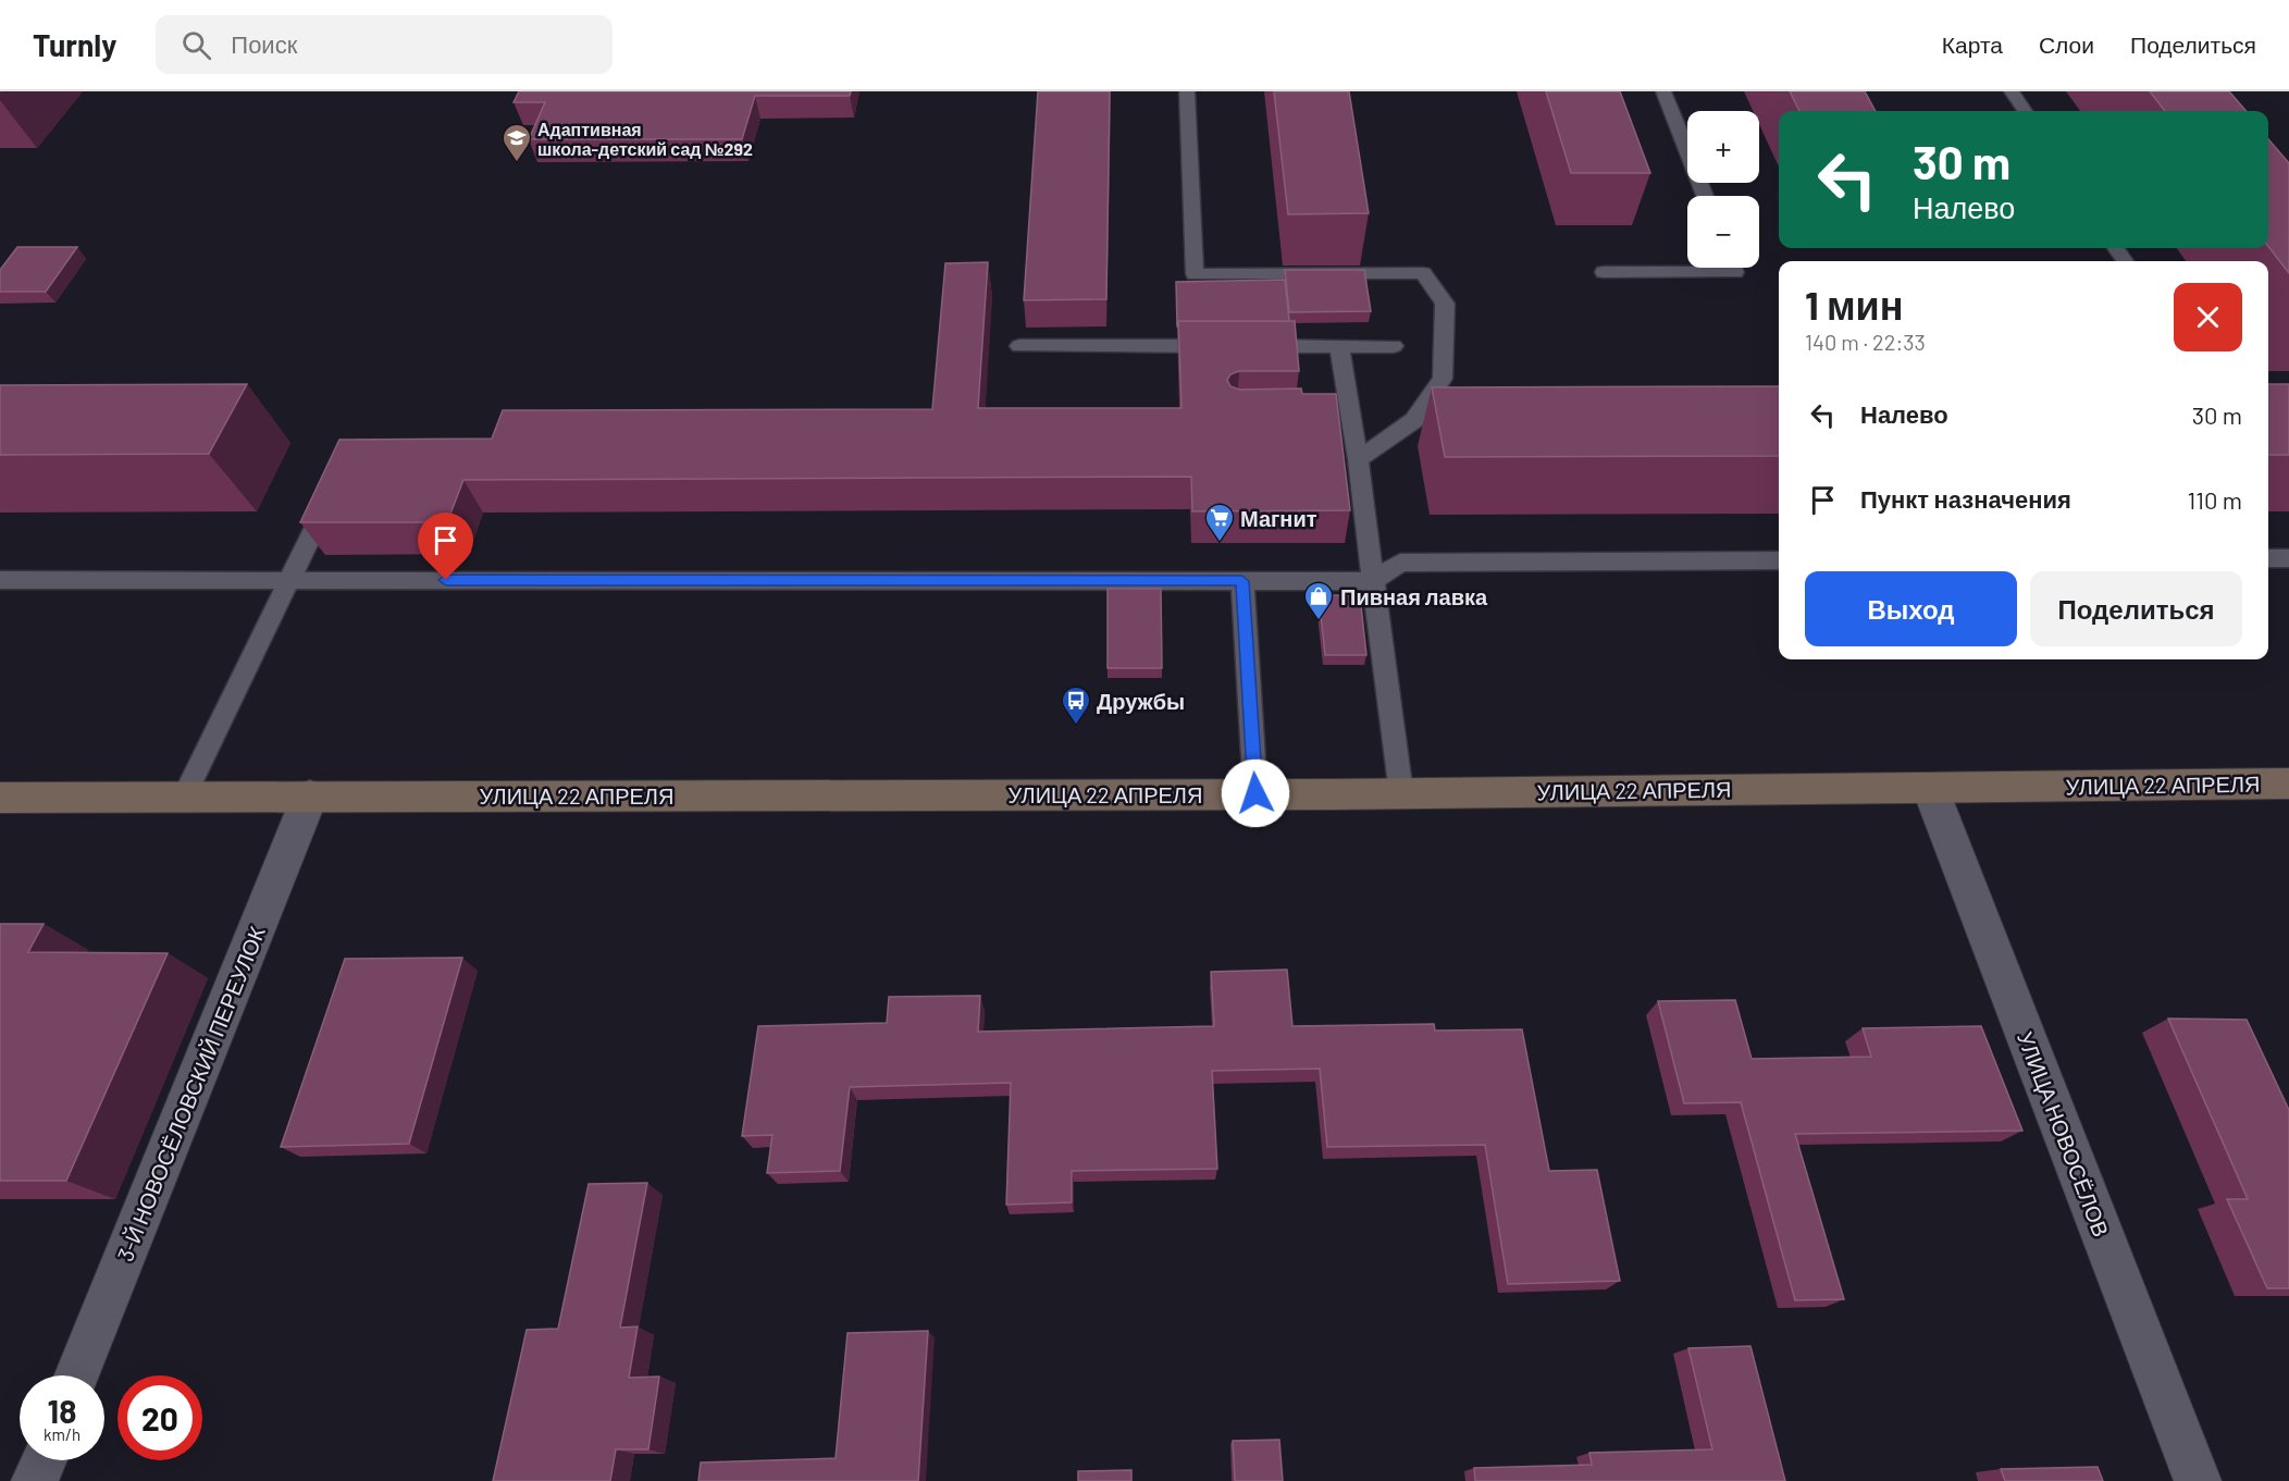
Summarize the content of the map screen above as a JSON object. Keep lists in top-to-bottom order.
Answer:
{
  "streets": {
    "main road": ["УЛИЦА 22 АПРЕЛЯ"],
    "street": ["3-Й НОВОСЁЛОВСКИЙ ПЕРЕУЛОК", "УЛИЦА НОВОСЁЛОВ"]
  },
  "crossings": [
    ["УЛИЦА 22 АПРЕЛЯ", "3-Й НОВОСЁЛОВСКИЙ ПЕРЕУЛОК"],
    ["УЛИЦА 22 АПРЕЛЯ", "УЛИЦА НОВОСЁЛОВ"]
  ],
  "places": {
    "school or university": ["Адаптивная школа-детский сад №292"],
    "supermarket": ["Магнит"],
    "shop": ["Пивная лавка"],
    "bus stop": ["Дружбы"]
  },
  "page": {
    "header": "Turnly",
    "search": "Поиск",
    "nav": ["Карта", "Слои", "Поделиться"],
    "map_buttons": ["+", "−"],
    "turn": ["30 m", "Налево"],
    "heading": ["1 мин", "140 m · 22:33"],
    "list": [
      {
        "name": "Налево",
        "value": "30 m"
      },
      {
        "name": "Пункт назначения",
        "value": "110 m"
      }
    ],
    "buttons": ["Выход", "Поделиться"],
    "speed": "18 km/h",
    "limit": "20"
  }
}
